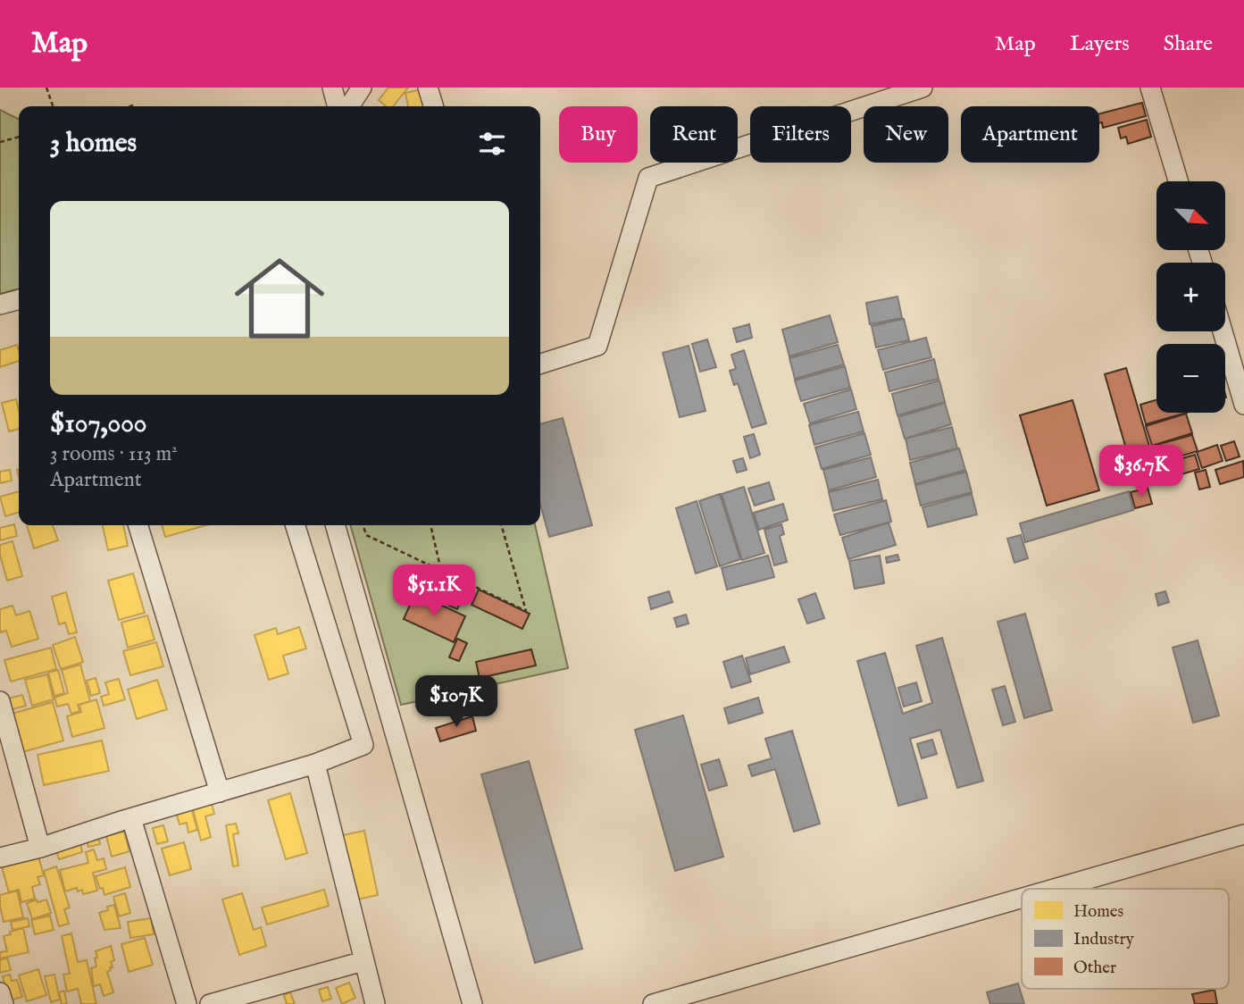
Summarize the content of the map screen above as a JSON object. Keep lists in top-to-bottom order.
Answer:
{
  "legend": ["Homes", "Industry", "Other"],
  "north": "bottom right",
  "page": {
    "header": "Map",
    "nav": ["Map", "Layers", "Share"],
    "chip": [
      "Buy",
      "Rent",
      "Filters",
      "New",
      "Apartment"
    ],
    "heading": "3 homes",
    "map_buttons": ["+", "−"],
    "list": [
      {
        "name": "$107,000",
        "note": "3 rooms · 113 m² · Apartment"
      }
    ],
    "price": ["$36.7K", "$51.1K", "$107K"]
  }
}
